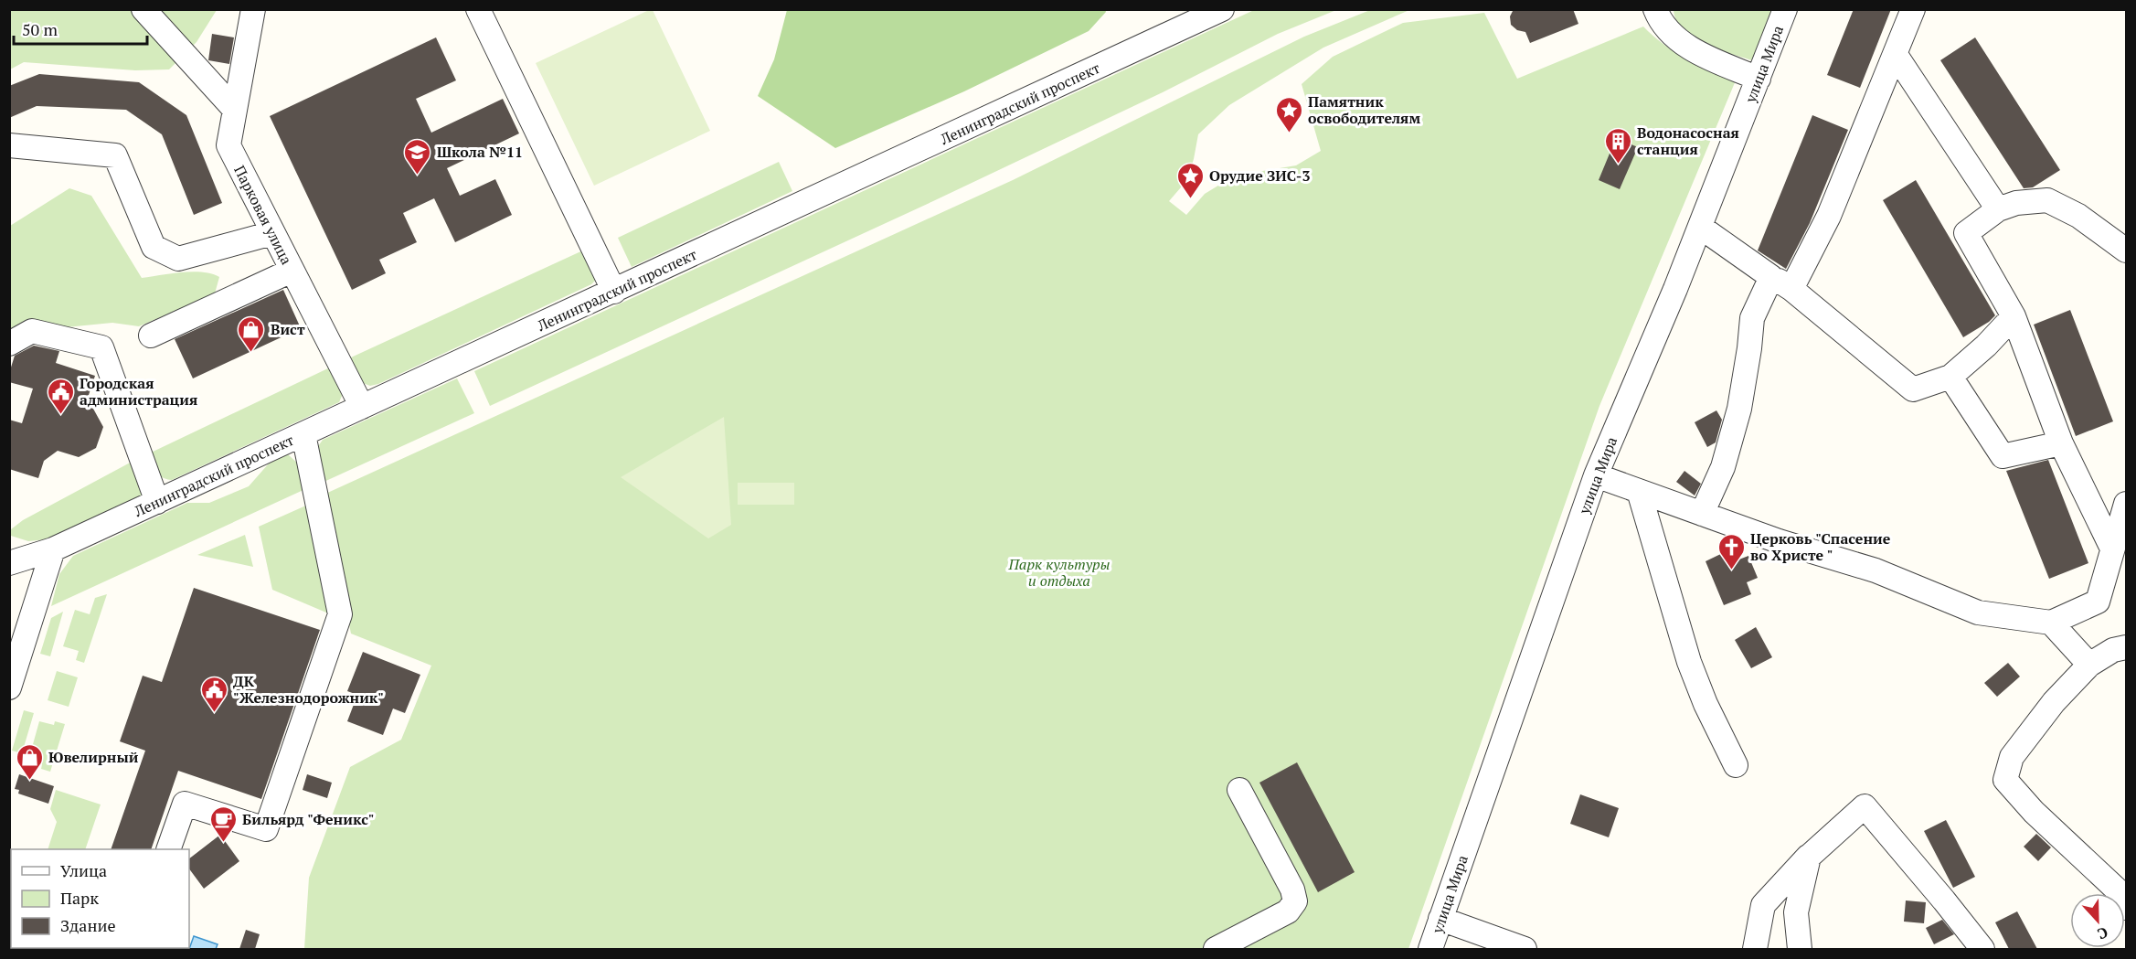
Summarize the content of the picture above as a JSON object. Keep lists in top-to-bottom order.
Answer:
{
  "streets": {
    "street": ["улица Мира", "Ленинградский проспект", "Парковая улица"]
  },
  "crossings": [
    ["Ленинградский проспект", "Парковая улица"]
  ],
  "parks": ["Парк культуры и отдыха"],
  "places": {
    "place": ["Памятник освободителям", "Орудие ЗИС-3"],
    "building": ["Водонасосная станция"],
    "school or university": ["Школа №11"],
    "shop": ["Вист", "Ювелирный"],
    "public building": ["Городская администрация", "ДК \"Железнодорожник\""],
    "church": ["Церковь \"Спасение во Христе \""],
    "cafe": ["Бильярд \"Феникс\""]
  },
  "legend": ["Улица", "Парк", "Здание"],
  "scale_bar": "50 m",
  "north": "bottom"
}
